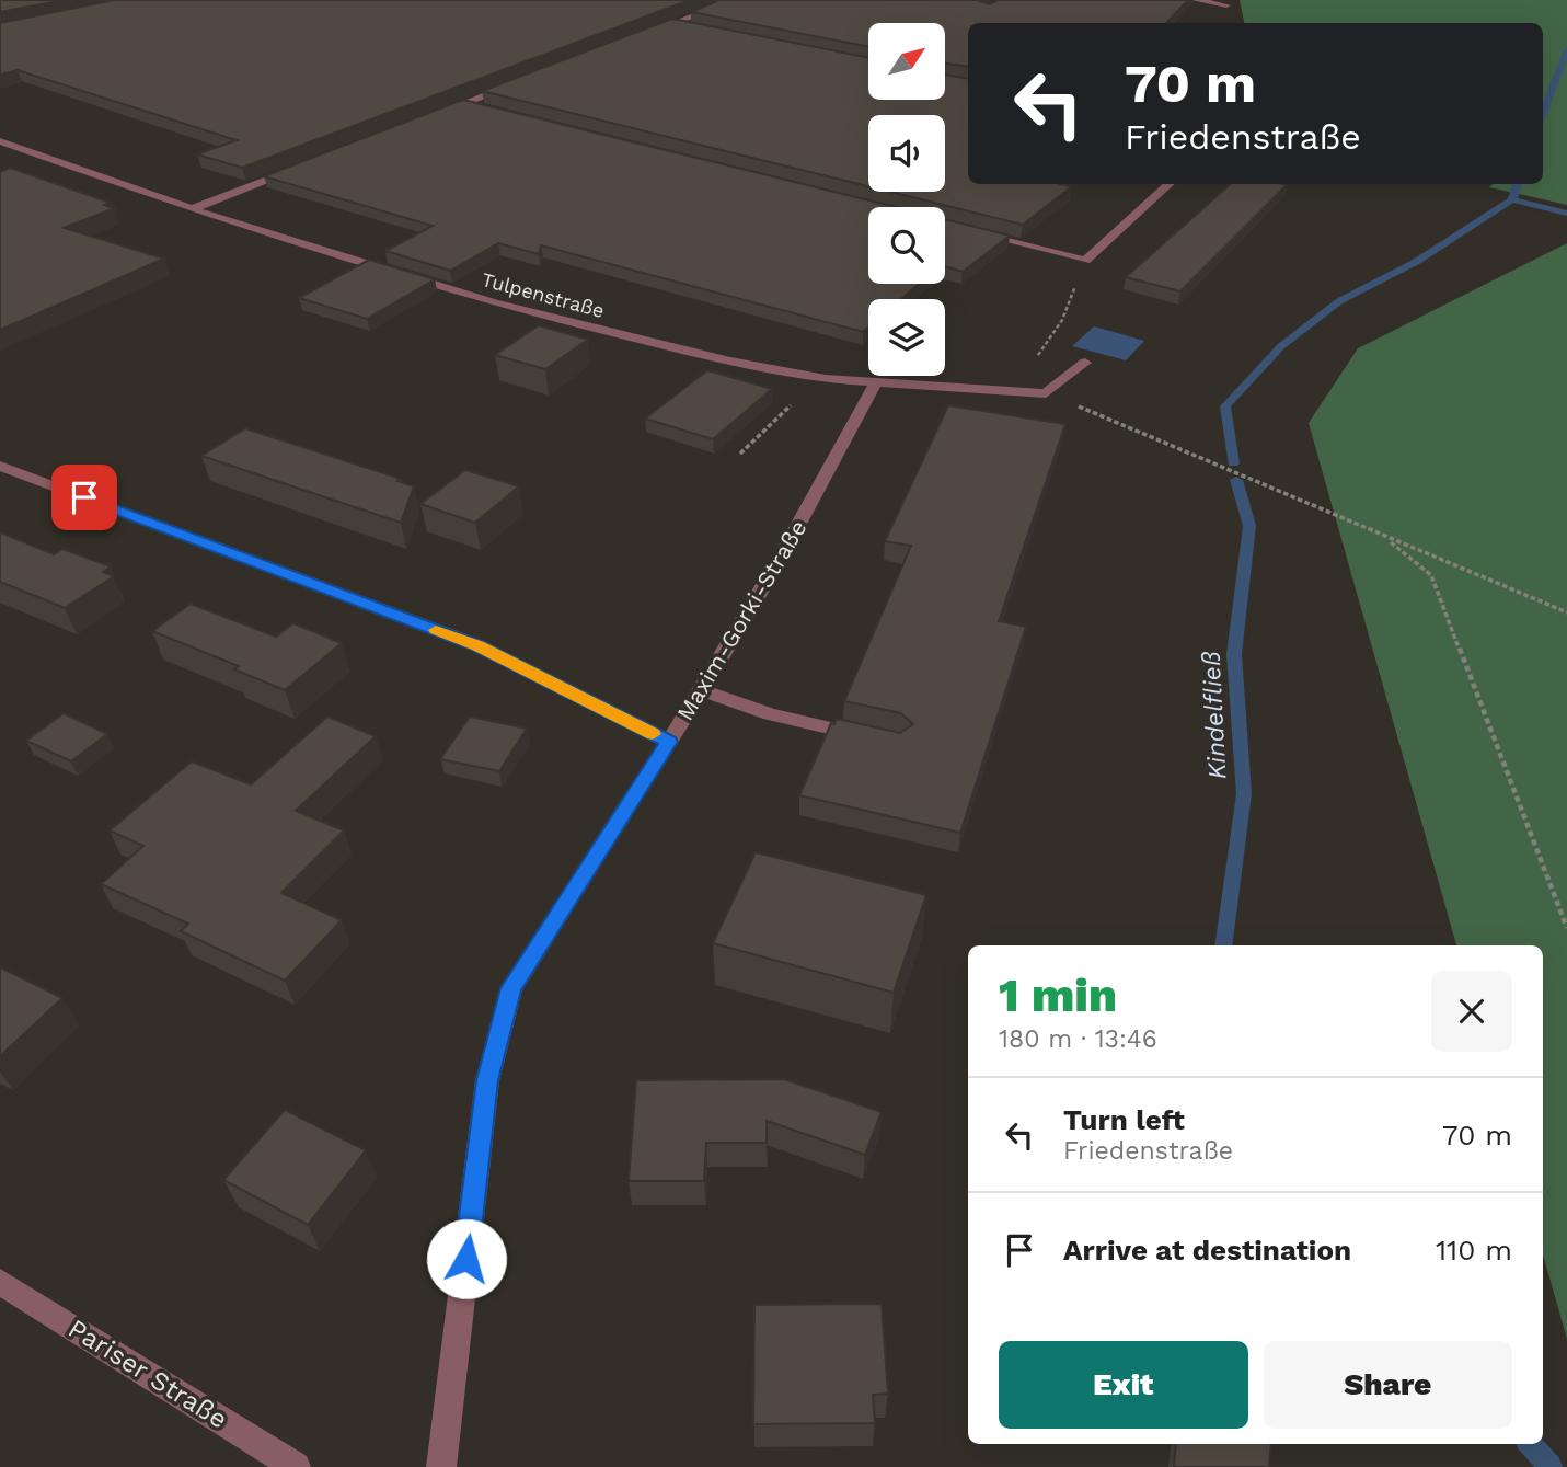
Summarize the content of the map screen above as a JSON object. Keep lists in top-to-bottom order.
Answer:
{
  "streets": {
    "street": ["Tulpenstraße", "Maxim-Gorki-Straße", "Pariser Straße"]
  },
  "crossings": [
    ["Tulpenstraße", "Maxim-Gorki-Straße"]
  ],
  "water": ["Kindelfließ"],
  "north": "top right",
  "page": {
    "turn": ["70 m", "Friedenstraße"],
    "heading": ["1 min", "180 m · 13:46"],
    "list": [
      {
        "name": "Turn left",
        "note": "Friedenstraße",
        "value": "70 m"
      },
      {
        "name": "Arrive at destination",
        "value": "110 m"
      }
    ],
    "buttons": ["Exit", "Share"]
  }
}
